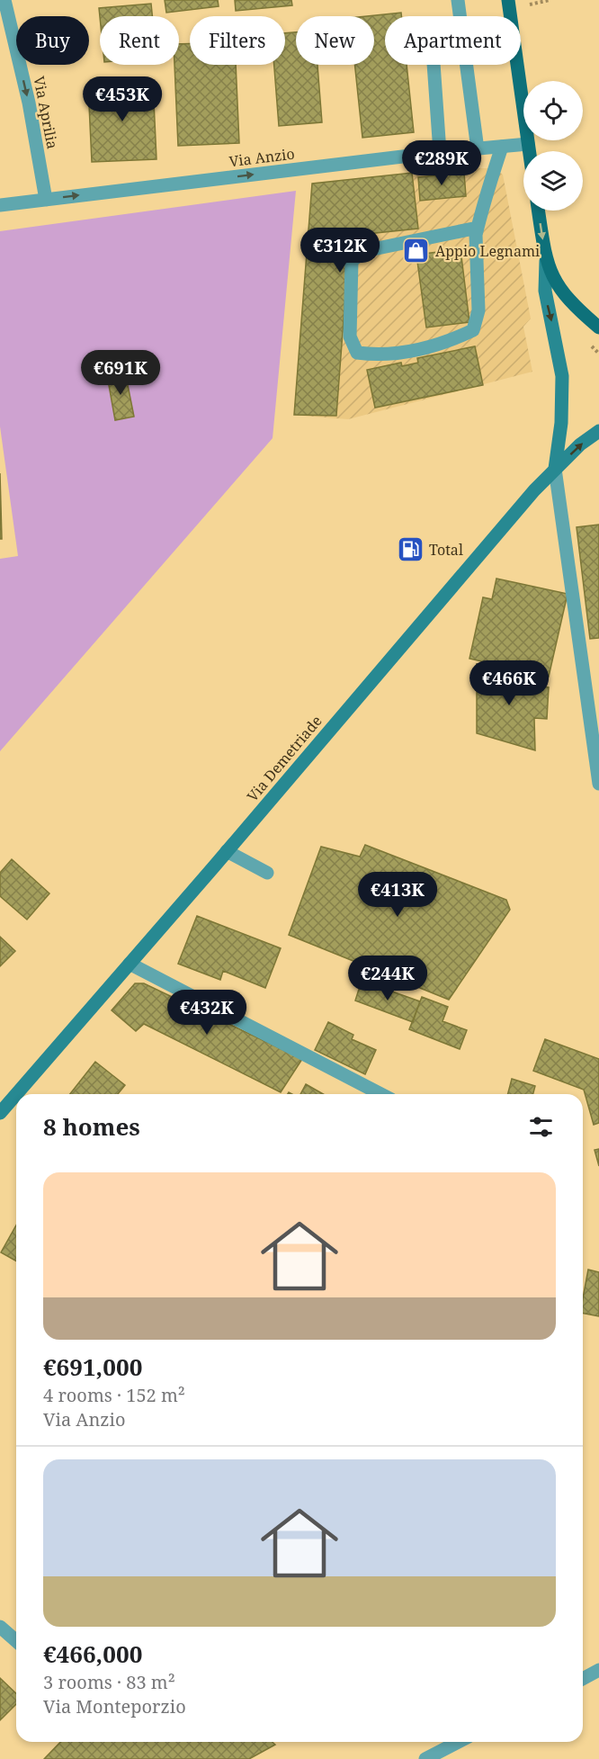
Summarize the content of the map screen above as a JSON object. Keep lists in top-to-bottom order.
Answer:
{
  "streets": {
    "street": ["Via Aprilia", "Via Anzio", "Via Demetriade"]
  },
  "crossings": [
    ["Via Aprilia", "Via Anzio"]
  ],
  "one_way": ["Via Aprilia", "Via Anzio"],
  "places": {
    "shop": ["Appio Legnami"],
    "fuel station": ["Total"]
  },
  "page": {
    "chip": [
      "Buy",
      "Rent",
      "Filters",
      "New",
      "Apartment"
    ],
    "price": [
      "€453K",
      "€289K",
      "€312K",
      "€691K",
      "€466K",
      "€413K",
      "€244K",
      "€432K"
    ],
    "heading": "8 homes",
    "list": [
      {
        "name": "€691,000",
        "note": "4 rooms · 152 m² · Via Anzio"
      },
      {
        "name": "€466,000",
        "note": "3 rooms · 83 m² · Via Monteporzio"
      }
    ]
  }
}
